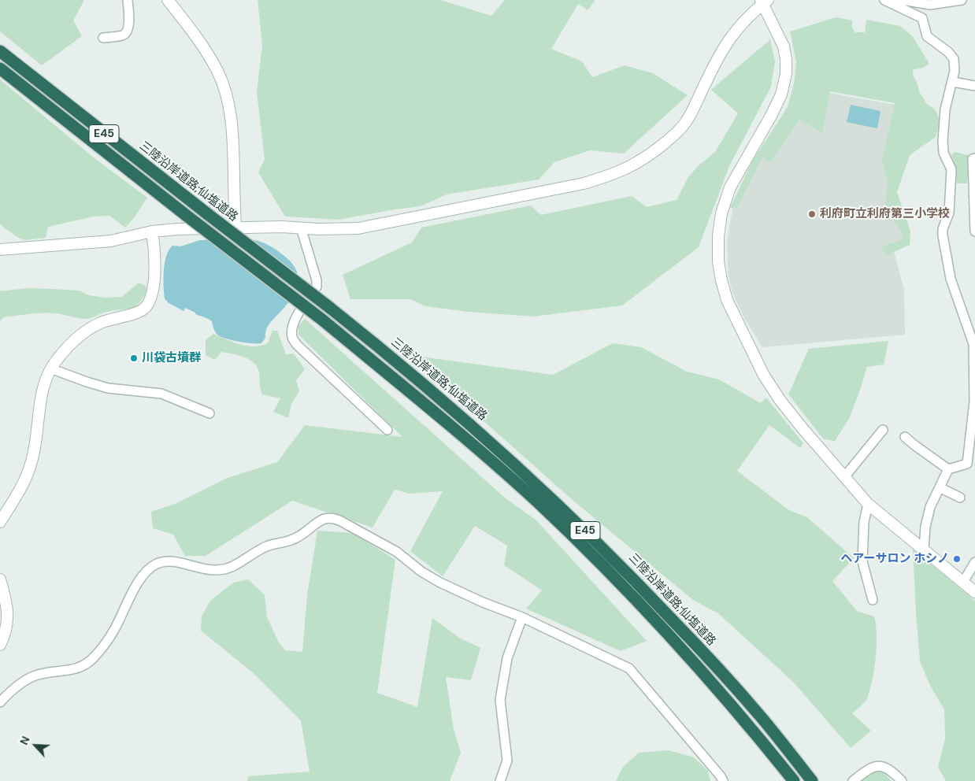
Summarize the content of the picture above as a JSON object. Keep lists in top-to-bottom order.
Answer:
{
  "streets": {
    "highway": ["E45", "三陸沿岸道路;仙塩道路"]
  },
  "places": ["利府町立利府第三小学校", "川袋古墳群", "ヘアーサロン ホシノ"],
  "north": "top left"
}
